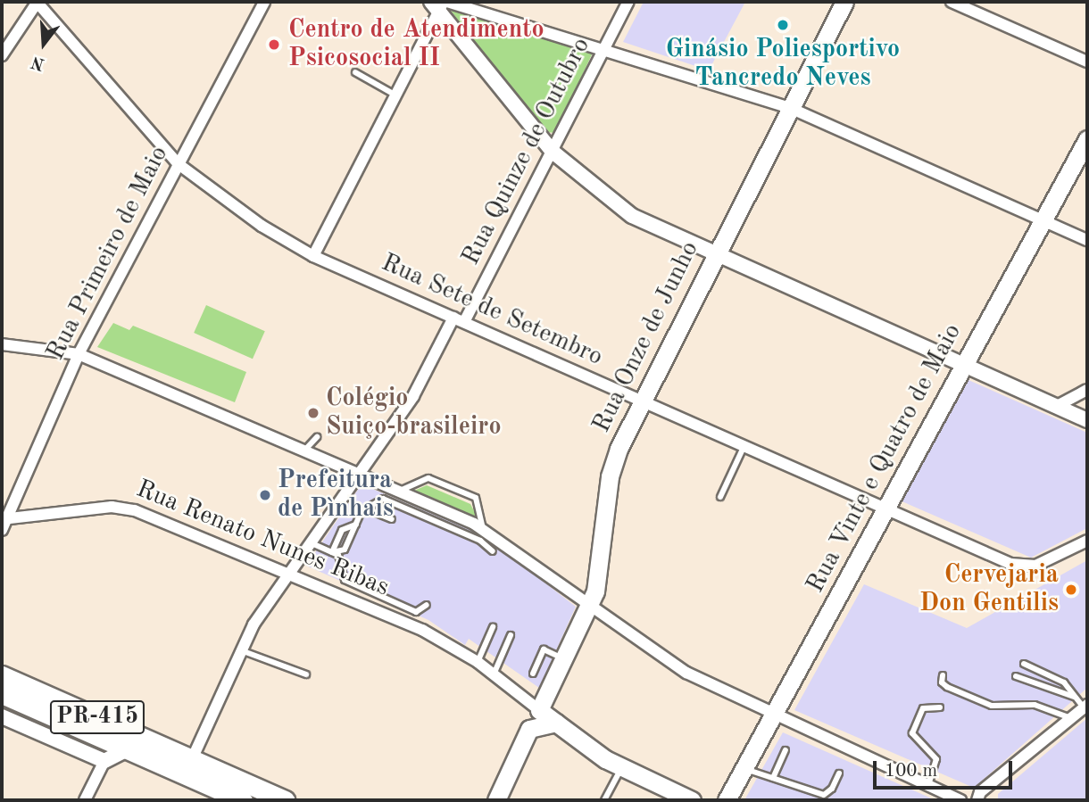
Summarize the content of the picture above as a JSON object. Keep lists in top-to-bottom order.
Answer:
{
  "streets": {
    "highway": ["PR-415"],
    "main road": ["Rua Onze de Junho", "Rua Vinte e Quatro de Maio", "Rua Renato Nunes Ribas"],
    "street": ["Rua Quinze de Outubro", "Rua Primeiro de Maio", "Rua Sete de Setembro"]
  },
  "crossings": [
    ["Rua Quinze de Outubro", "Rua Sete de Setembro"],
    ["Rua Quinze de Outubro", "Rua Renato Nunes Ribas"],
    ["Rua Quinze de Outubro", "PR-415"],
    ["Rua Primeiro de Maio", "Rua Sete de Setembro"],
    ["Rua Primeiro de Maio", "Rua Renato Nunes Ribas"],
    ["Rua Sete de Setembro", "Rua Onze de Junho"],
    ["Rua Sete de Setembro", "Rua Vinte e Quatro de Maio"],
    ["Rua Onze de Junho", "Rua Renato Nunes Ribas"]
  ],
  "places": [
    "Ginásio Poliesportivo Tancredo Neves",
    "Centro de Atendimento Psicosocial II",
    "Colégio Suiço-brasileiro",
    "Prefeitura de Pìnhais",
    "Cervejaria Don Gentilis"
  ],
  "scale_bar": "100 m",
  "north": "bottom"
}
